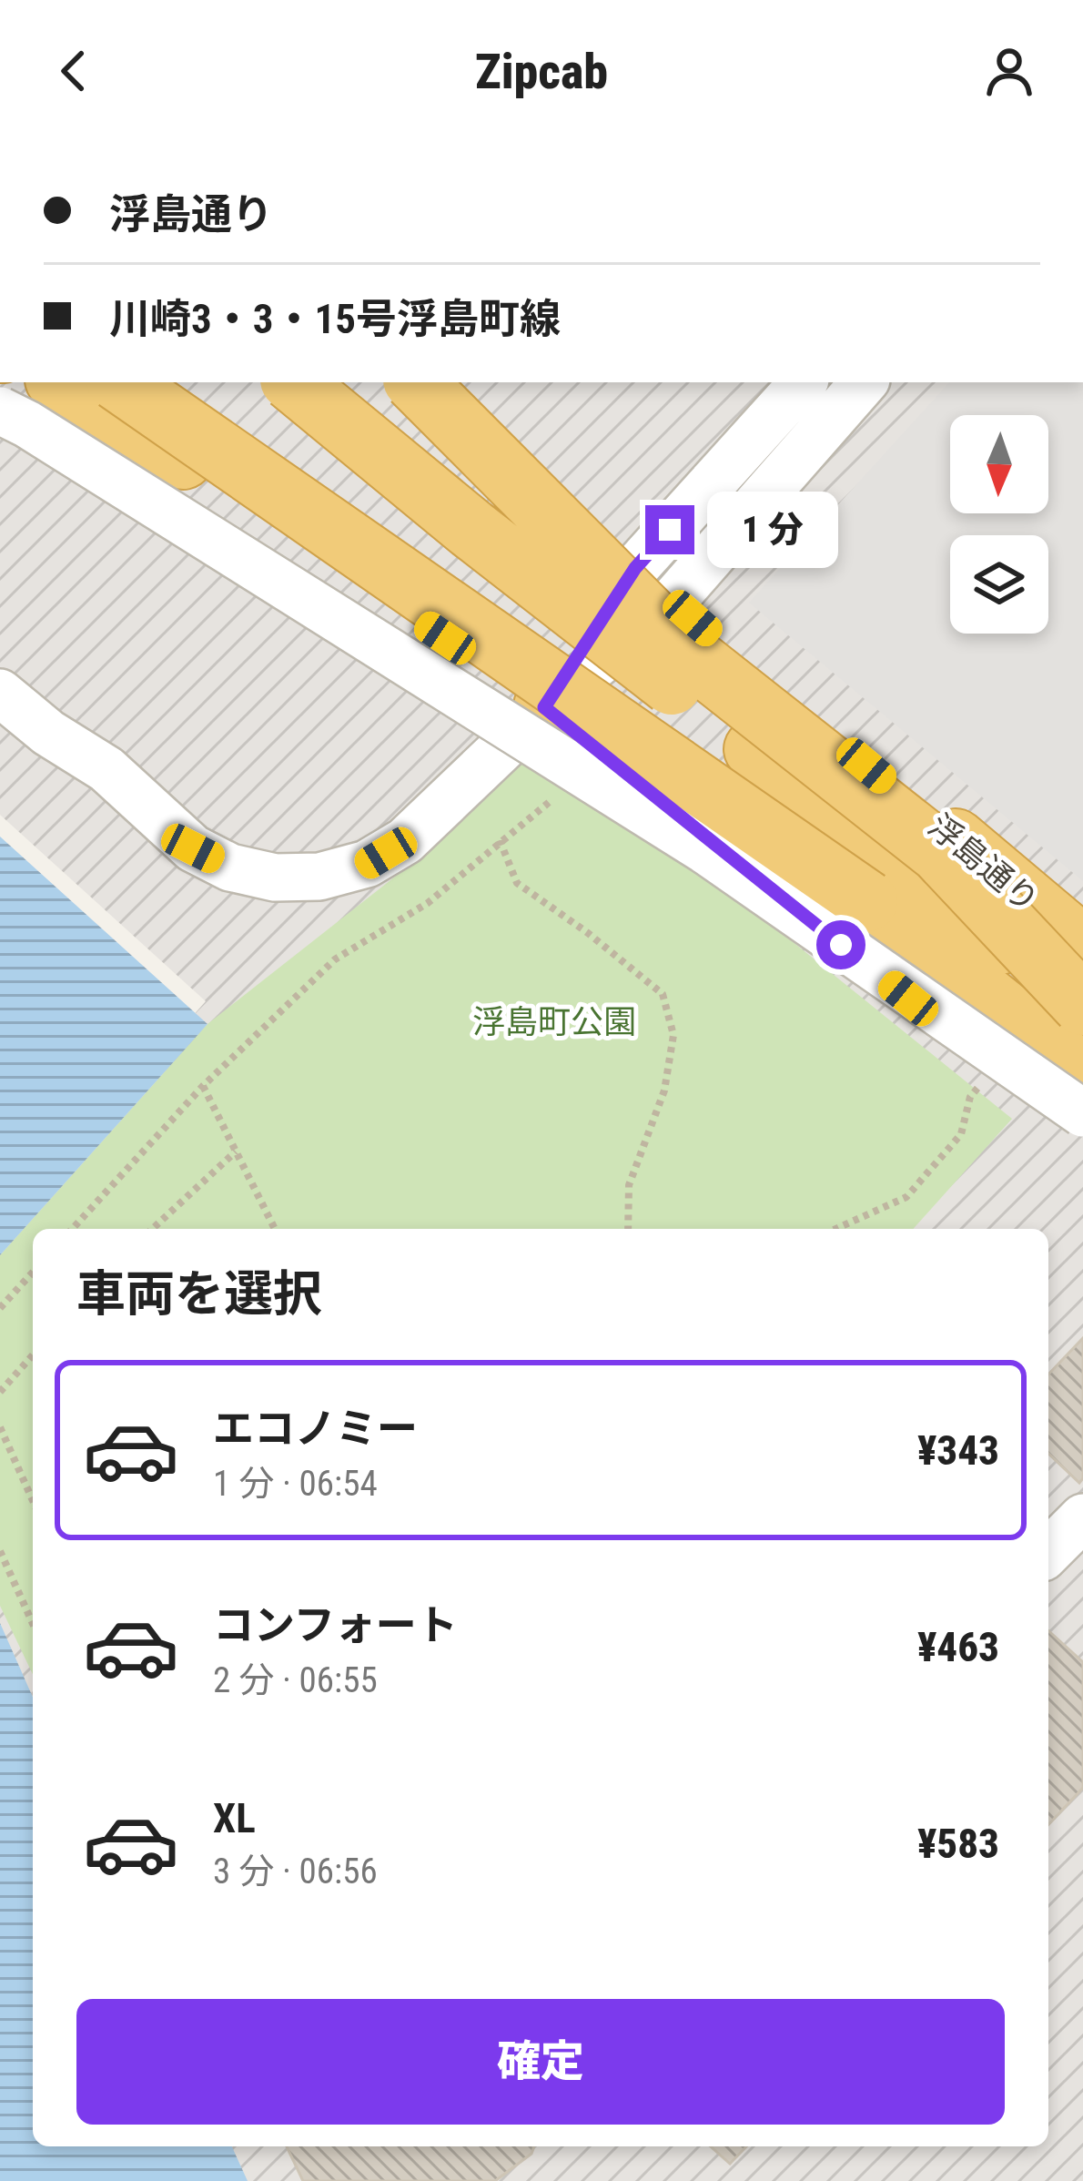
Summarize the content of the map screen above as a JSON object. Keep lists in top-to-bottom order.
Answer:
{
  "streets": {
    "highway": ["浮島通り"]
  },
  "parks": ["浮島町公園"],
  "north": "bottom",
  "page": {
    "header": "Zipcab",
    "banner": ["浮島通り", "川崎3・3・15号浮島町線"],
    "bubble": "1 分",
    "heading": "車両を選択",
    "list": [
      {
        "name": "エコノミー",
        "note": "1 分 · 06:54",
        "value": "¥343"
      },
      {
        "name": "コンフォート",
        "note": "2 分 · 06:55",
        "value": "¥463"
      },
      {
        "name": "XL",
        "note": "3 分 · 06:56",
        "value": "¥583"
      }
    ],
    "buttons": "確定"
  }
}
